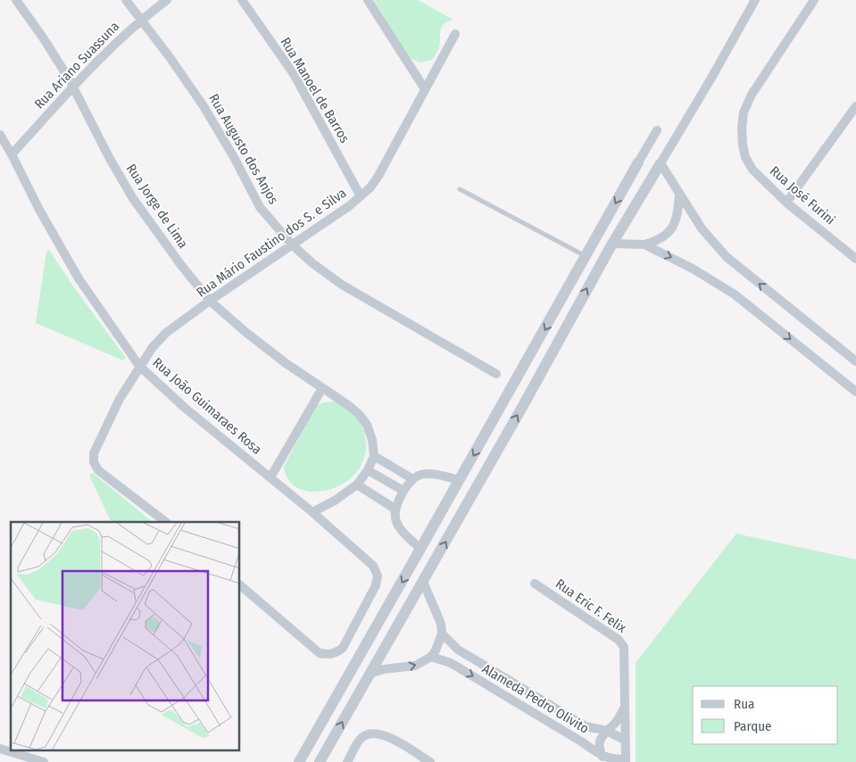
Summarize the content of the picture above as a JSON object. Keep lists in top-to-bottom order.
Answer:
{
  "streets": {
    "street": [
      "Rua Ariano Suassuna",
      "Rua Manoel de Barros",
      "Rua Augusto dos Anjos",
      "Rua José Furini",
      "Rua Jorge de Lima",
      "Rua Mário Faustino dos S. e Silva",
      "Rua João Guimaraes Rosa",
      "Rua Eric F. Felix",
      "Alameda Pedro Olivito"
    ]
  },
  "crossings": [
    ["Rua Ariano Suassuna", "Rua Augusto dos Anjos"],
    ["Rua Ariano Suassuna", "Rua Jorge de Lima"],
    ["Rua Ariano Suassuna", "Rua João Guimaraes Rosa"],
    ["Rua Manoel de Barros", "Rua Mário Faustino dos S. e Silva"],
    ["Rua Augusto dos Anjos", "Rua Mário Faustino dos S. e Silva"],
    ["Rua Jorge de Lima", "Rua Mário Faustino dos S. e Silva"],
    ["Rua Mário Faustino dos S. e Silva", "Rua João Guimaraes Rosa"],
    ["Rua Eric F. Felix", "Alameda Pedro Olivito"]
  ],
  "legend": ["Rua", "Parque"]
}
